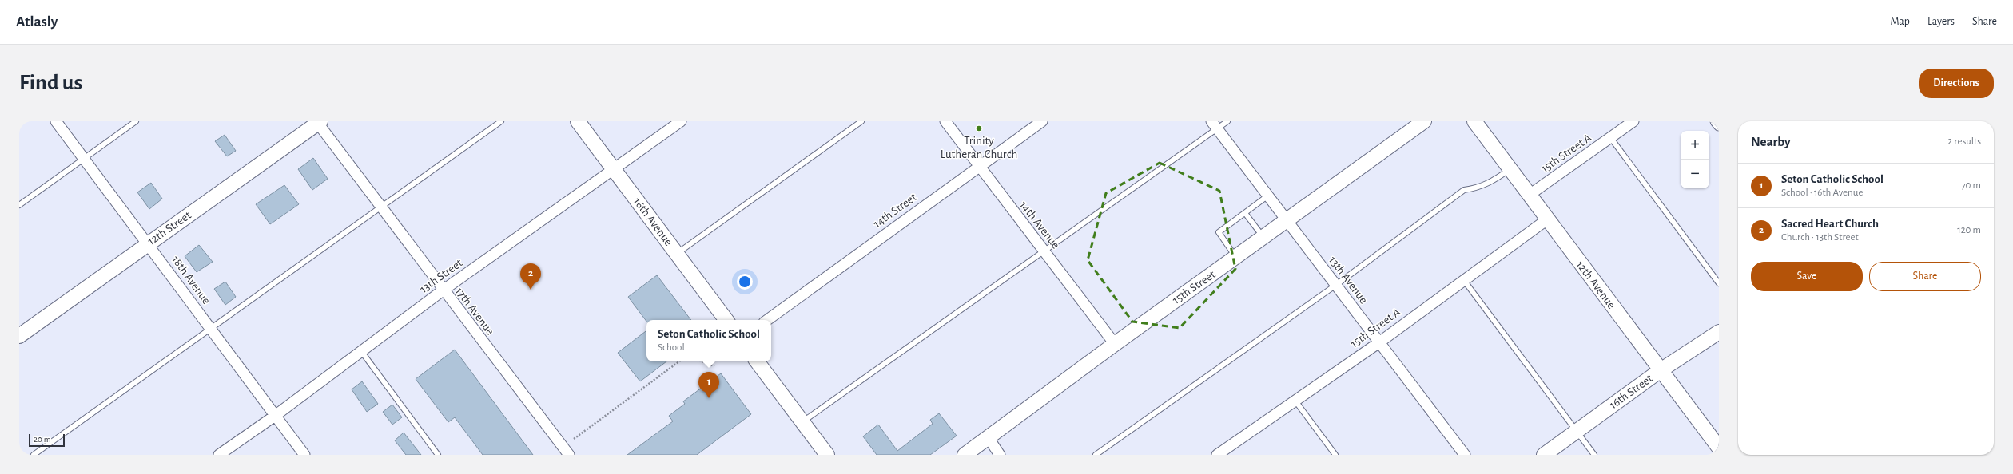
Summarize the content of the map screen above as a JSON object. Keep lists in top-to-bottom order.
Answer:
{
  "streets": {
    "street": [
      "15th Street A",
      "14th Street",
      "16th Avenue",
      "14th Avenue",
      "12th Street",
      "13th Street",
      "18th Avenue",
      "13th Avenue",
      "12th Avenue",
      "15th Street",
      "17th Avenue",
      "16th Street"
    ]
  },
  "crossings": [
    ["15th Street A", "13th Avenue"],
    ["15th Street A", "12th Avenue"],
    ["14th Street", "14th Avenue"],
    ["16th Avenue", "13th Street"],
    ["14th Avenue", "15th Street"],
    ["12th Street", "18th Avenue"],
    ["12th Street", "17th Avenue"],
    ["13th Street", "18th Avenue"],
    ["13th Street", "17th Avenue"],
    ["13th Avenue", "15th Street"],
    ["12th Avenue", "16th Street"]
  ],
  "places": ["Trinity Lutheran Church"],
  "scale_bar": "20 m",
  "page": {
    "header": "Atlasly",
    "nav": ["Map", "Layers", "Share"],
    "buttons": [
      "Directions",
      ["Save", "Share"]
    ],
    "title": "Find us",
    "heading": ["Nearby", "2 results"],
    "map_buttons": ["+", "−"],
    "list": [
      {
        "mark": "1",
        "name": "Seton Catholic School",
        "note": "School · 16th Avenue",
        "value": "70 m"
      },
      {
        "mark": "2",
        "name": "Sacred Heart Church",
        "note": "Church · 13th Street",
        "value": "120 m"
      }
    ],
    "pins": ["2", "1"],
    "popup": ["Seton Catholic School", "School"],
    "scale": "20 m"
  }
}
